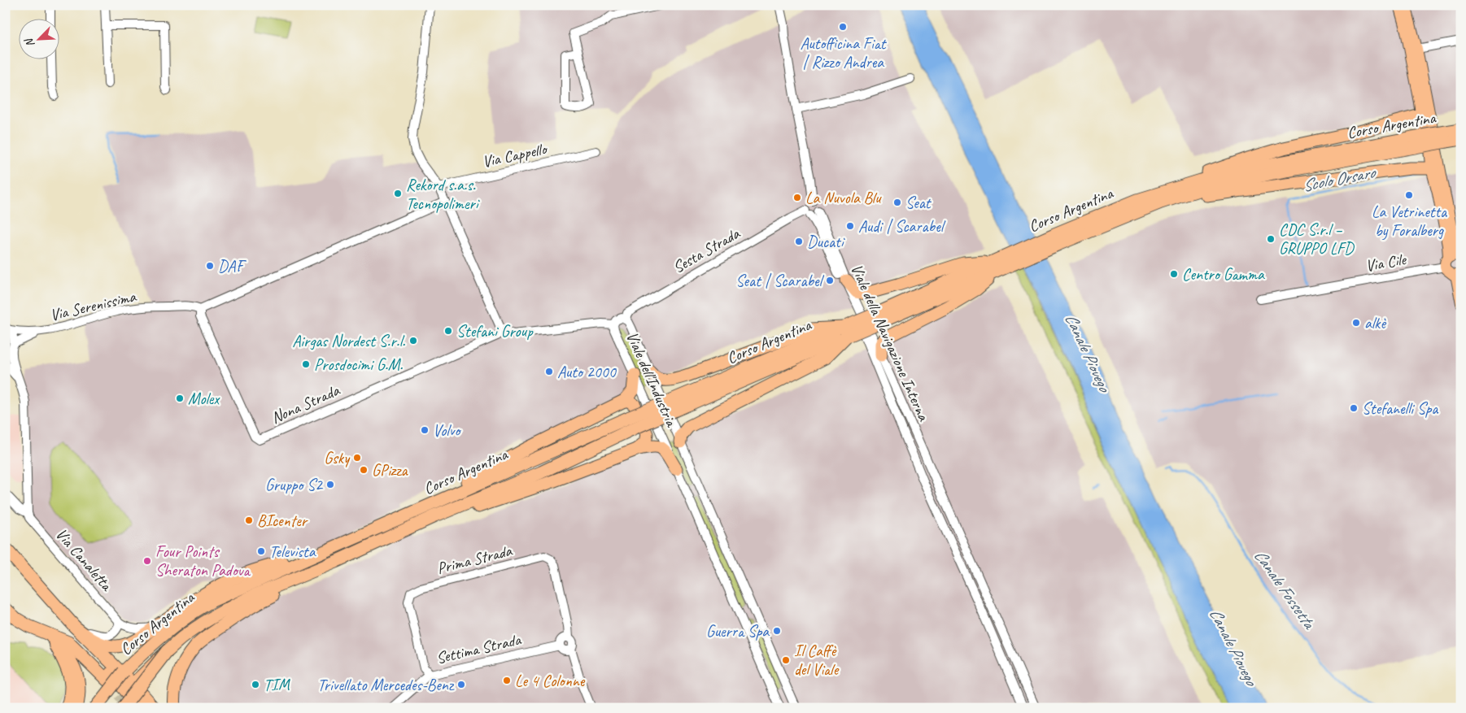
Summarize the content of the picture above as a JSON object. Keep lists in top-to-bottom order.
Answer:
{
  "streets": {
    "highway": ["Corso Argentina"],
    "street": [
      "Via Cappello",
      "Sesta Strada",
      "Via Cile",
      "Via Serenissima",
      "Viale della Navigazione Interna",
      "Viale dell'Industria",
      "Nona Strada",
      "Via Canaletta",
      "Prima Strada",
      "Settima Strada"
    ]
  },
  "crossings": [
    ["Sesta Strada", "Viale della Navigazione Interna"],
    ["Sesta Strada", "Viale dell'Industria"],
    ["Via Serenissima", "Nona Strada"],
    ["Prima Strada", "Settima Strada"]
  ],
  "water": ["Scolo Orsaro", "Canale Piovego", "Canale Fossetta"],
  "places": [
    "Autofficina Fiat | Rizzo Andrea",
    "Rekord s.a.s. Tecnopolimeri",
    "La Vetrinetta by Foralberg",
    "La Nuvola Blu",
    "Seat",
    "Audi | Scarabel",
    "CDC S.r.l – GRUPPO LFD",
    "Ducati",
    "DAF",
    "Centro Gamma",
    "Seat | Scarabel",
    "alkè",
    "Stefani Group",
    "Airgas Nordest S.r.l.",
    "Prosdocimi G.M.",
    "Auto 2000",
    "Molex",
    "Stefanelli Spa",
    "Volvo",
    "Gsky",
    "GPizza",
    "Gruppo S2",
    "BIcenter",
    "Televista",
    "Four Points Sheraton Padova",
    "Guerra Spa",
    "Il Caffè del Viale",
    "Le 4 Colonne",
    "TIM",
    "Trivellato Mercedes-Benz"
  ],
  "north": "bottom left"
}
